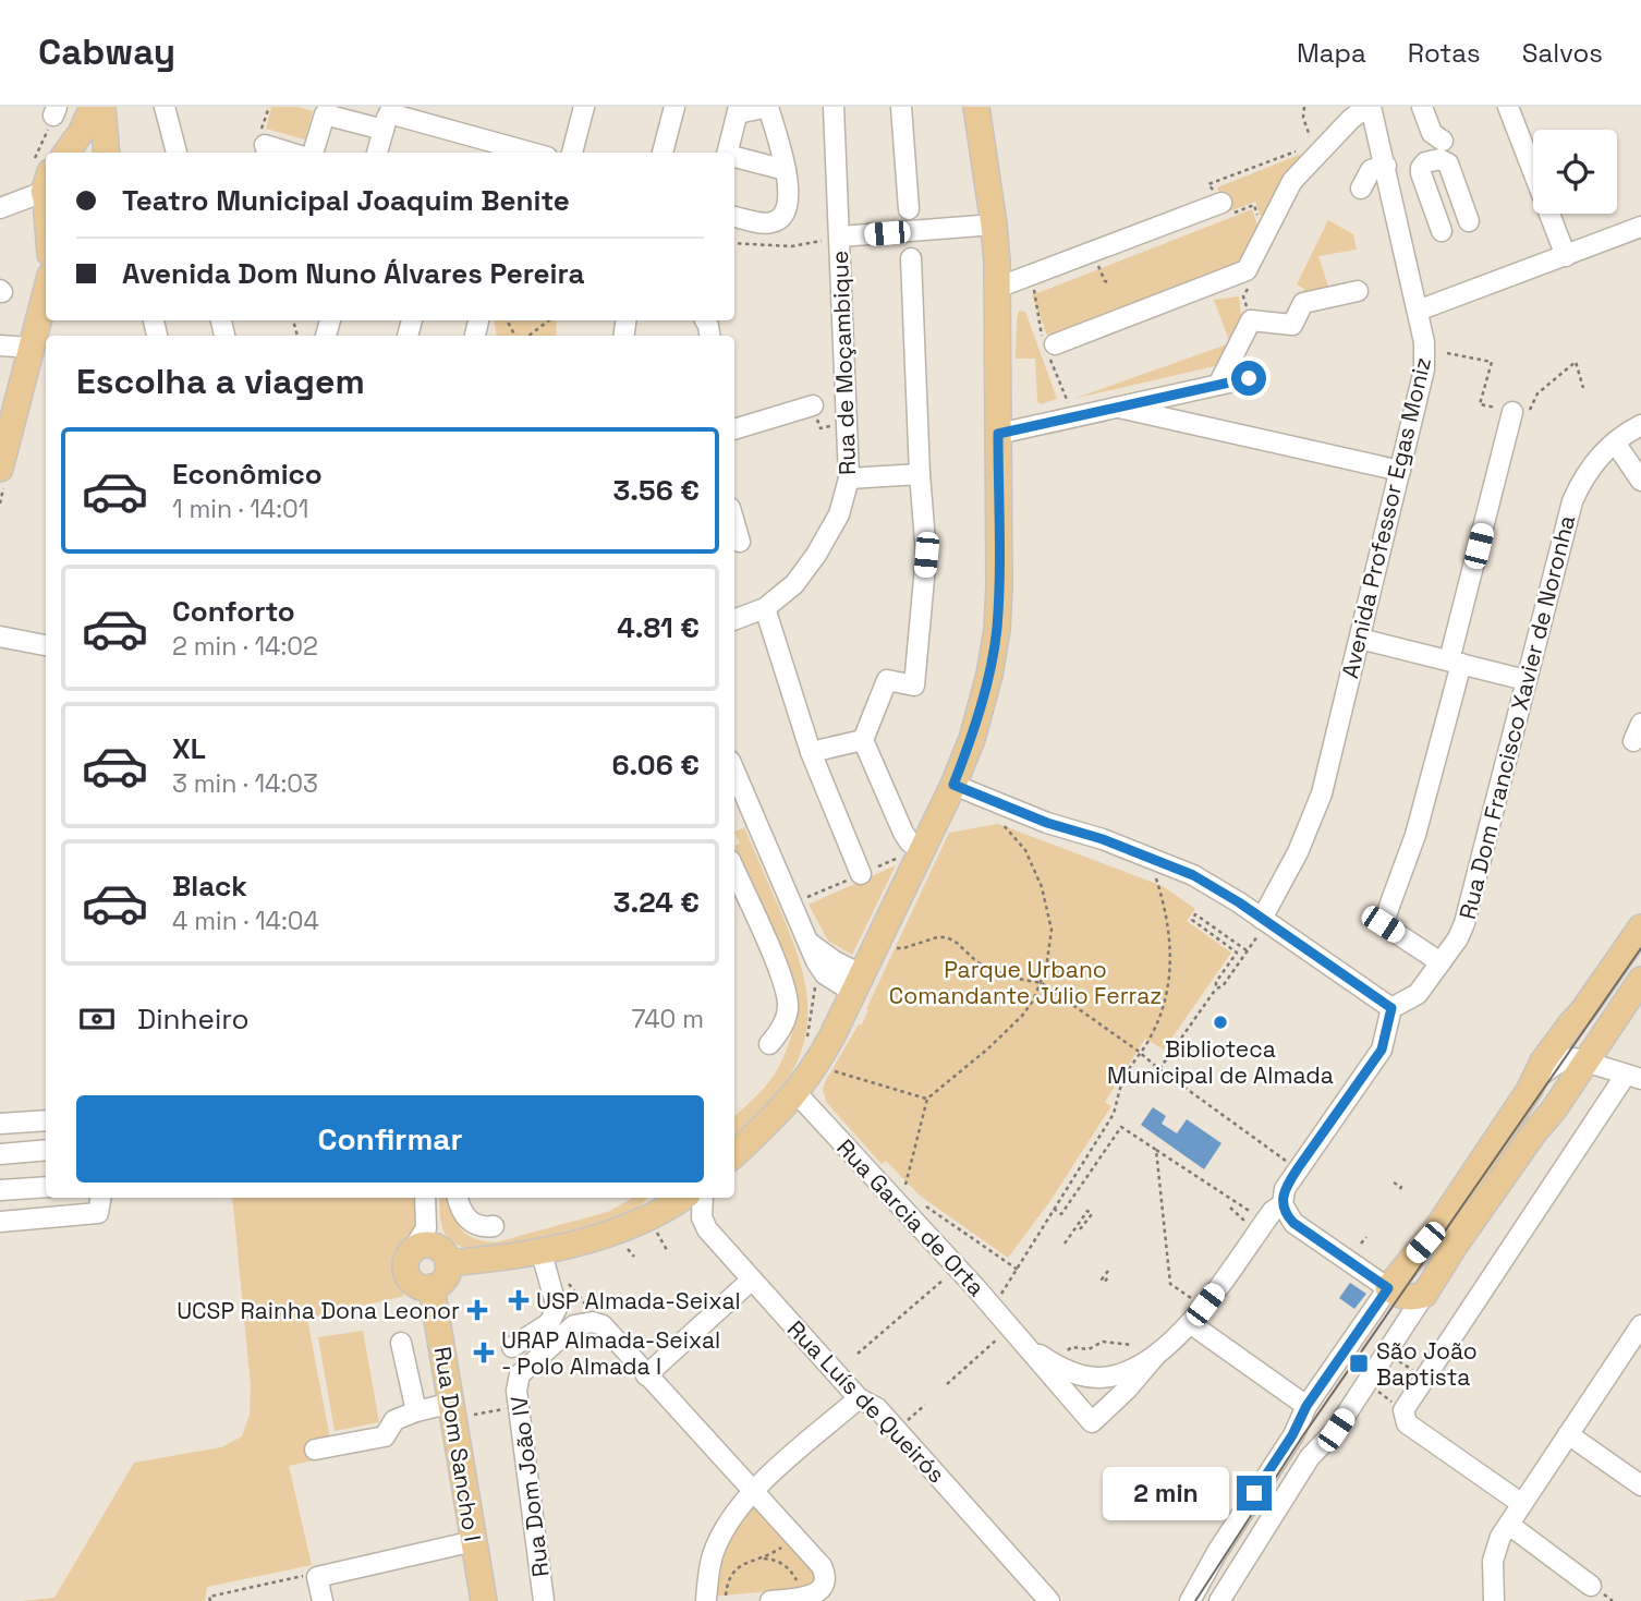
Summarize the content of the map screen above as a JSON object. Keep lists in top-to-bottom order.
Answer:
{
  "streets": {
    "main road": ["Rua Dom Sancho I"],
    "street": [
      "Rua de Moçambique",
      "Avenida Professor Egas Moniz",
      "Rua Dom Francisco Xavier de Noronha",
      "Rua Garcia de Orta",
      "Rua Luís de Queirós",
      "Rua Dom João IV"
    ]
  },
  "parks": ["Parque Urbano Comandante Júlio Ferraz"],
  "places": {
    "other": ["Biblioteca Municipal de Almada"],
    "health": ["USP Almada-Seixal", "UCSP Rainha Dona Leonor", "URAP Almada-Seixal - Polo Almada I"],
    "transit": ["São João Baptista"]
  },
  "page": {
    "header": "Cabway",
    "nav": ["Mapa", "Rotas", "Salvos"],
    "banner": ["Teatro Municipal Joaquim Benite", "Avenida Dom Nuno Álvares Pereira"],
    "heading": "Escolha a viagem",
    "list": [
      {
        "name": "Econômico",
        "note": "1 min · 14:01",
        "value": "3.56 €"
      },
      {
        "name": "Conforto",
        "note": "2 min · 14:02",
        "value": "4.81 €"
      },
      {
        "name": "XL",
        "note": "3 min · 14:03",
        "value": "6.06 €"
      },
      {
        "name": "Black",
        "note": "4 min · 14:04",
        "value": "3.24 €"
      }
    ],
    "pay": ["Dinheiro", "740 m"],
    "buttons": "Confirmar",
    "bubble": "2 min"
  }
}
